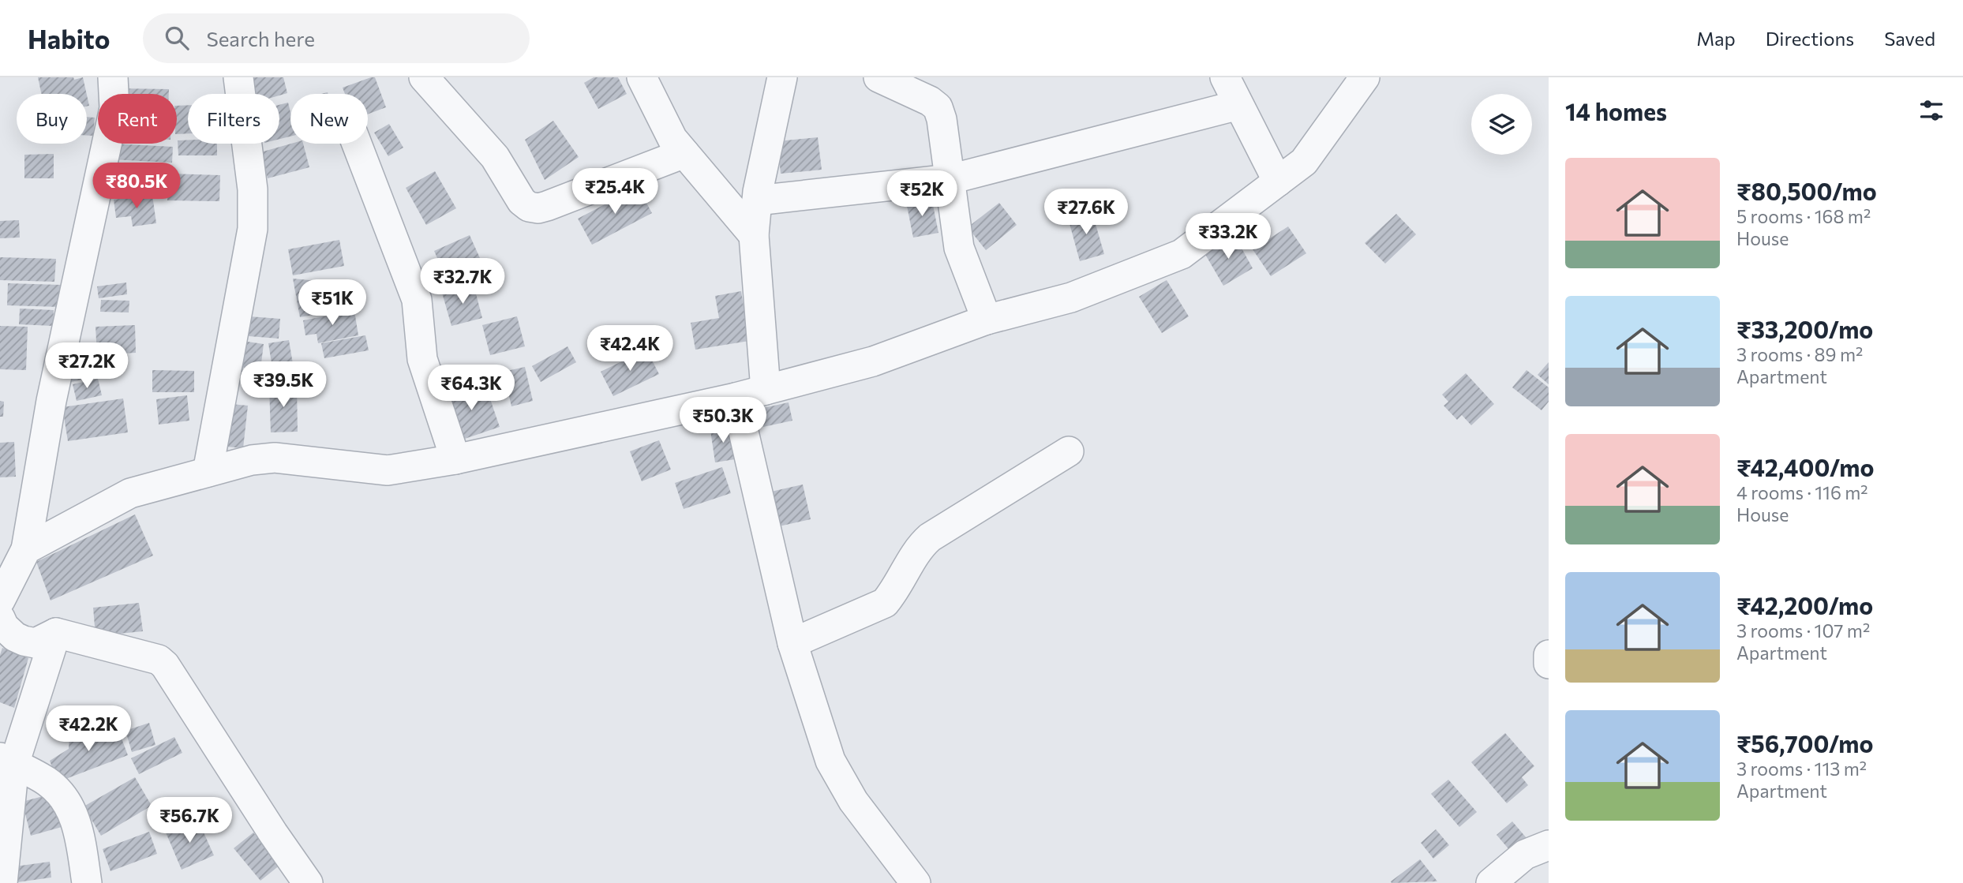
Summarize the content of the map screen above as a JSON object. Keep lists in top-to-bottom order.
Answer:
{
  "page": {
    "header": "Habito",
    "search": "Search here",
    "nav": ["Map", "Directions", "Saved"],
    "heading": "14 homes",
    "chip": [
      "Buy",
      "Rent",
      "Filters",
      "New"
    ],
    "list": [
      {
        "name": "₹80,500/mo",
        "note": "5 rooms · 168 m² · House"
      },
      {
        "name": "₹33,200/mo",
        "note": "3 rooms · 89 m² · Apartment"
      },
      {
        "name": "₹42,400/mo",
        "note": "4 rooms · 116 m² · House"
      },
      {
        "name": "₹42,200/mo",
        "note": "3 rooms · 107 m² · Apartment"
      },
      {
        "name": "₹56,700/mo",
        "note": "3 rooms · 113 m² · Apartment"
      }
    ],
    "price": [
      "₹80.5K",
      "₹25.4K",
      "₹52K",
      "₹27.6K",
      "₹33.2K",
      "₹32.7K",
      "₹51K",
      "₹42.4K",
      "₹27.2K",
      "₹39.5K",
      "₹64.3K",
      "₹50.3K",
      "₹42.2K",
      "₹56.7K"
    ]
  }
}
